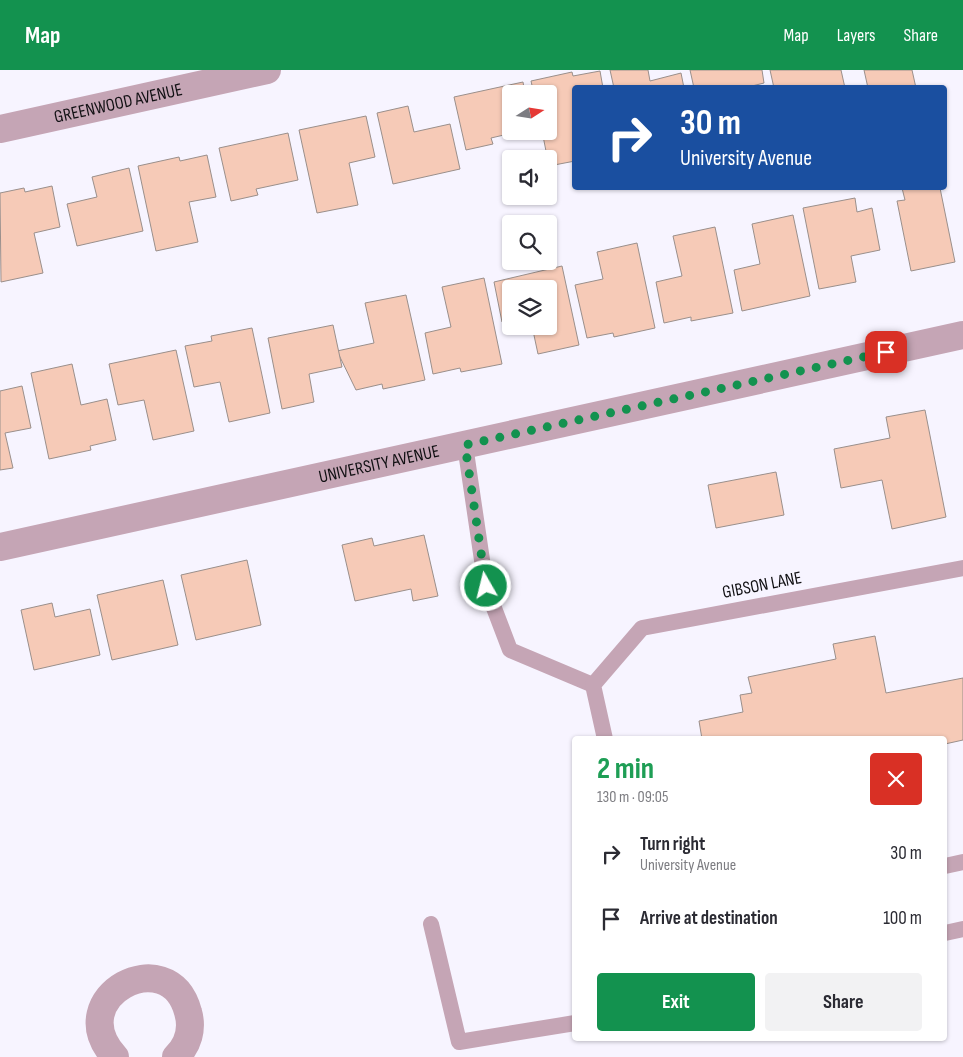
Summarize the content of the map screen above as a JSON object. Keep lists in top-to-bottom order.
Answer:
{
  "streets": {
    "street": ["GREENWOOD AVENUE", "UNIVERSITY AVENUE"],
    "lane": ["GIBSON LANE"]
  },
  "north": "right",
  "page": {
    "header": "Map",
    "nav": ["Map", "Layers", "Share"],
    "turn": ["30 m", "University Avenue"],
    "heading": ["2 min", "130 m · 09:05"],
    "list": [
      {
        "name": "Turn right",
        "note": "University Avenue",
        "value": "30 m"
      },
      {
        "name": "Arrive at destination",
        "value": "100 m"
      }
    ],
    "buttons": ["Exit", "Share"]
  }
}
